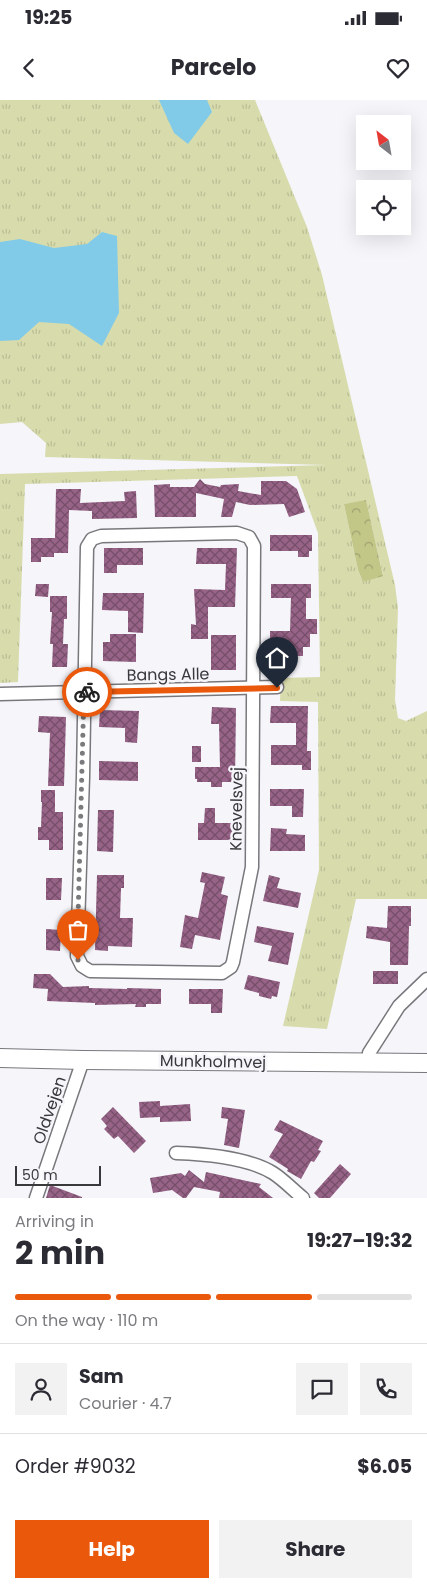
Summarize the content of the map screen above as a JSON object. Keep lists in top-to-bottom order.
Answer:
{
  "streets": {
    "street": [
      "Bangs Alle",
      "Knevelsvej",
      "Munkholmvej",
      "Oldvejen"
    ]
  },
  "crossings": [
    ["Bangs Alle", "Knevelsvej"],
    ["Munkholmvej", "Oldvejen"]
  ],
  "scale_bar": "50 m",
  "north": "top left",
  "page": {
    "status": "19:25",
    "header": "Parcelo",
    "scale": "50 m",
    "heading": ["2 min", "Arriving in", "19:27–19:32"],
    "panel": [
      "Sam",
      "Courier · 4.7",
      "Order #9032",
      "$6.05"
    ],
    "bar": "On the way · 110 m",
    "buttons": ["Help", "Share"]
  }
}
